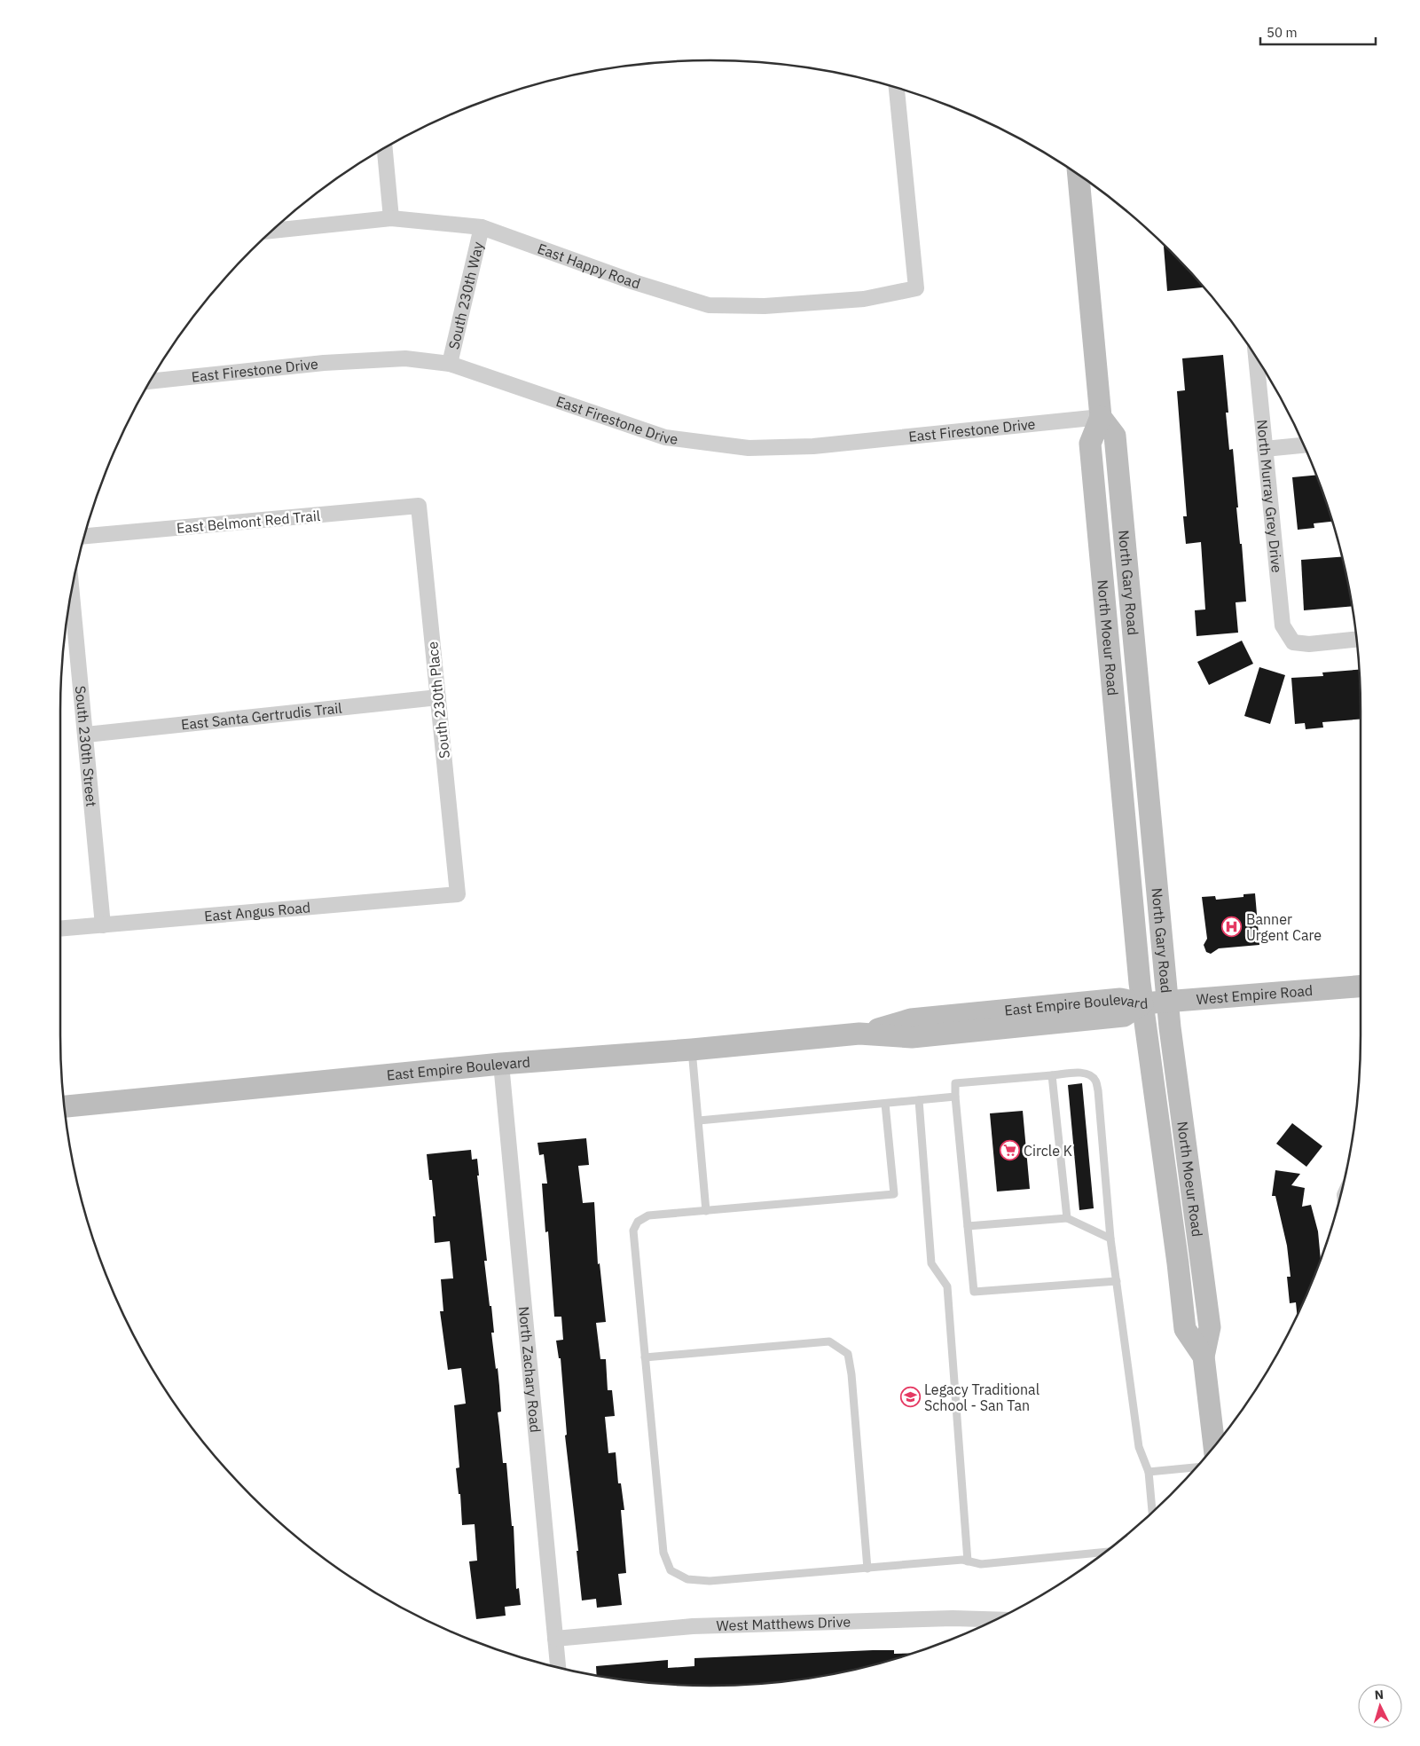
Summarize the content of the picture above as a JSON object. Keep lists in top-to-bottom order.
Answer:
{
  "streets": {
    "main road": [
      "North Gary Road",
      "North Moeur Road",
      "West Empire Road",
      "East Empire Boulevard"
    ],
    "street": [
      "East Happy Road",
      "South 230th Way",
      "East Firestone Drive",
      "North Murray Grey Drive",
      "East Belmont Red Trail",
      "South 230th Place",
      "East Santa Gertrudis Trail",
      "South 230th Street",
      "East Angus Road",
      "North Zachary Road",
      "West Matthews Drive"
    ]
  },
  "crossings": [
    ["East Happy Road", "South 230th Way"],
    ["South 230th Way", "East Firestone Drive"],
    ["East Firestone Drive", "North Gary Road"],
    ["East Firestone Drive", "North Moeur Road"],
    ["East Belmont Red Trail", "South 230th Place"],
    ["North Gary Road", "North Moeur Road"],
    ["North Gary Road", "West Empire Road"],
    ["North Gary Road", "East Empire Boulevard"],
    ["North Moeur Road", "West Empire Road"],
    ["South 230th Place", "East Santa Gertrudis Trail"],
    ["South 230th Place", "East Angus Road"],
    ["East Santa Gertrudis Trail", "South 230th Street"],
    ["South 230th Street", "East Angus Road"],
    ["West Empire Road", "East Empire Boulevard"],
    ["East Empire Boulevard", "North Zachary Road"],
    ["North Zachary Road", "West Matthews Drive"]
  ],
  "places": {
    "hospital": ["Banner Urgent Care"],
    "supermarket": ["Circle K"],
    "school or university": ["Legacy Traditional School - San Tan"]
  },
  "scale_bar": "50 m",
  "north": "top"
}
